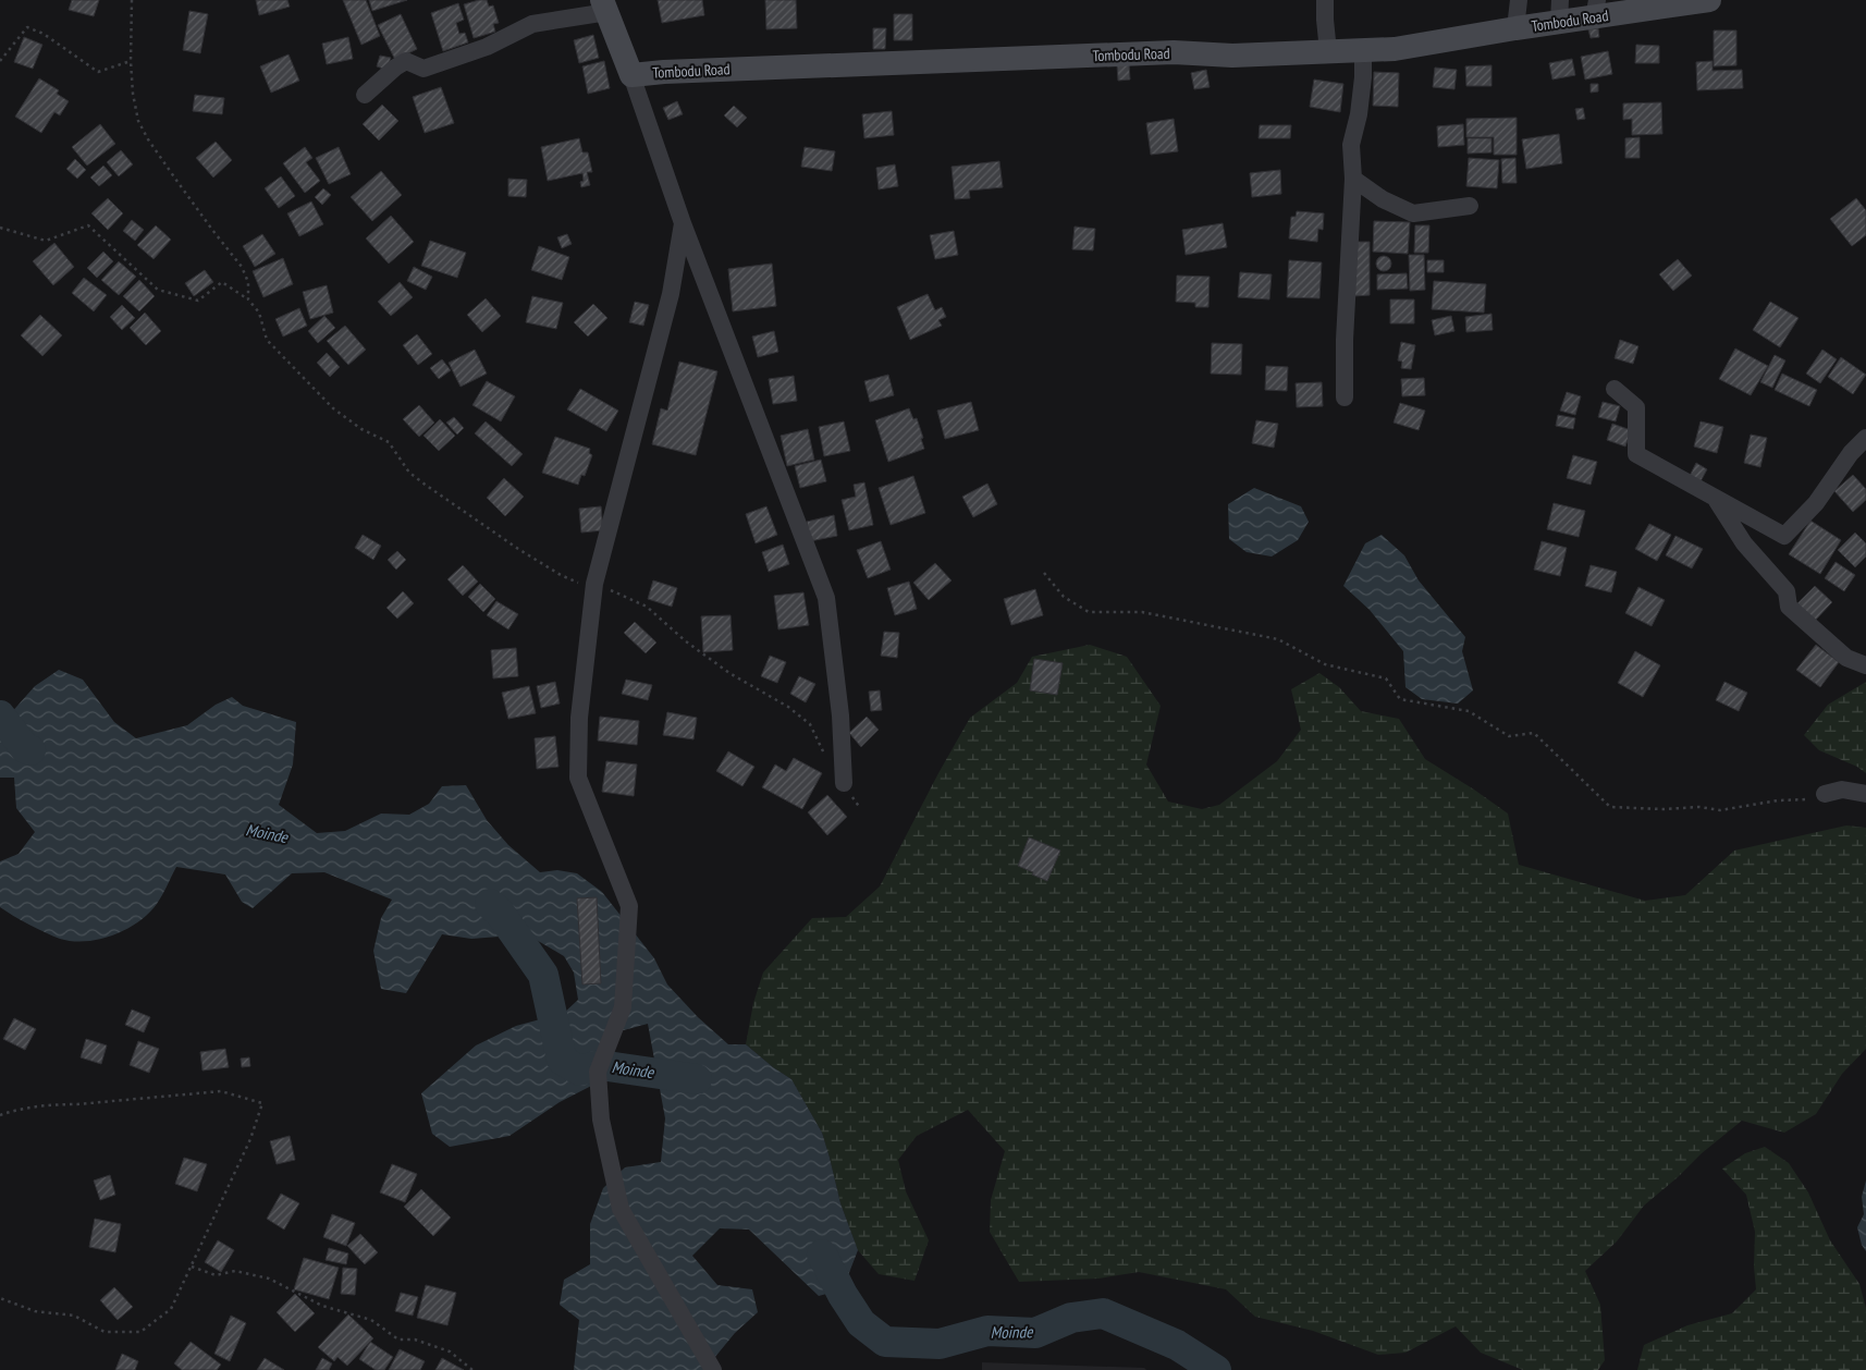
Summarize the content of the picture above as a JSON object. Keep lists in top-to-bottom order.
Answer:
{
  "streets": {
    "main road": ["Tombodu Road"]
  },
  "water": ["Moinde"]
}
